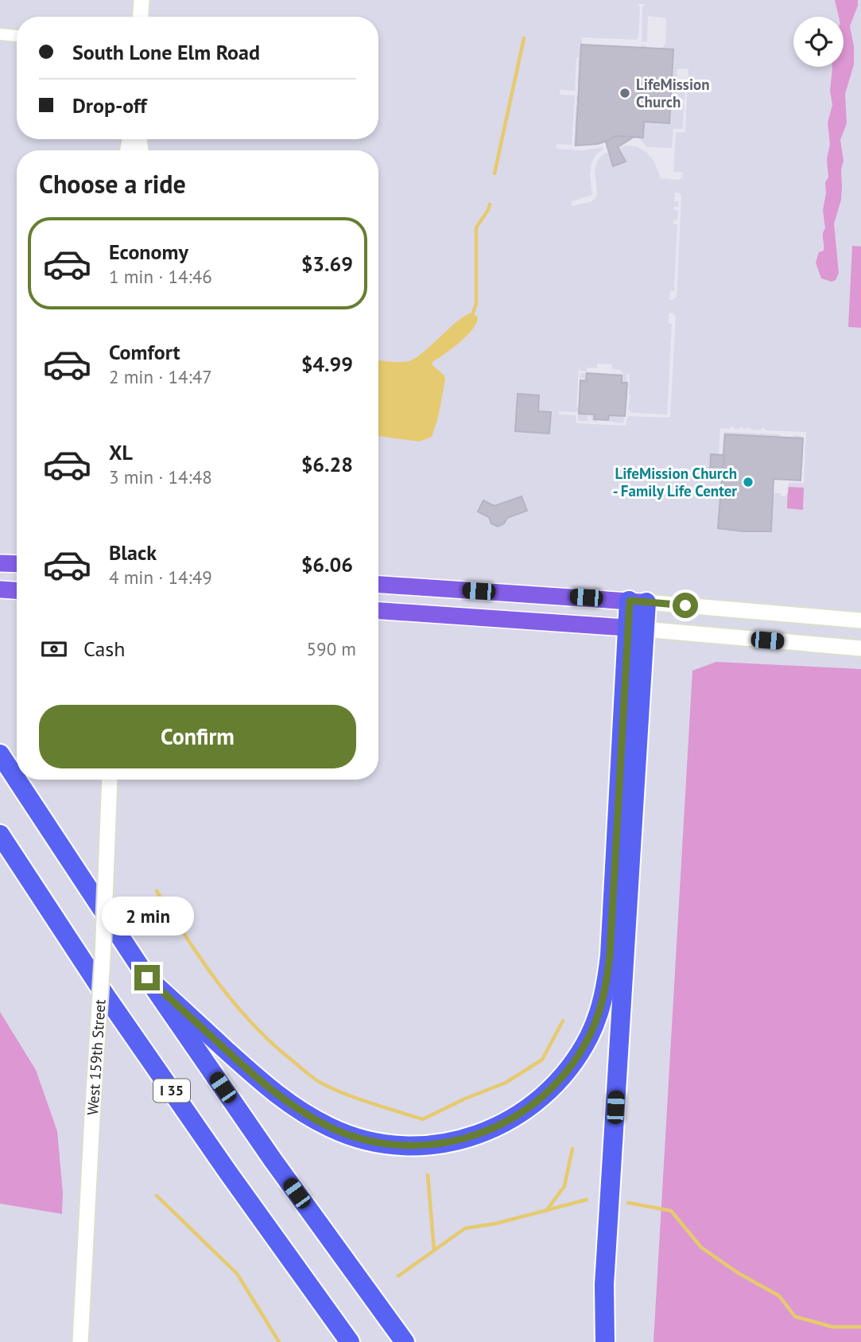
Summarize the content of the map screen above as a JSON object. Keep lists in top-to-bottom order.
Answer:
{
  "streets": {
    "highway": ["I 35"],
    "street": ["West 159th Street"]
  },
  "places": ["LifeMission Church", "LifeMission Church - Family Life Center"],
  "page": {
    "banner": ["South Lone Elm Road", "Drop-off"],
    "heading": "Choose a ride",
    "list": [
      {
        "name": "Economy",
        "note": "1 min · 14:46",
        "value": "$3.69"
      },
      {
        "name": "Comfort",
        "note": "2 min · 14:47",
        "value": "$4.99"
      },
      {
        "name": "XL",
        "note": "3 min · 14:48",
        "value": "$6.28"
      },
      {
        "name": "Black",
        "note": "4 min · 14:49",
        "value": "$6.06"
      }
    ],
    "pay": ["Cash", "590 m"],
    "buttons": "Confirm",
    "bubble": "2 min"
  }
}
